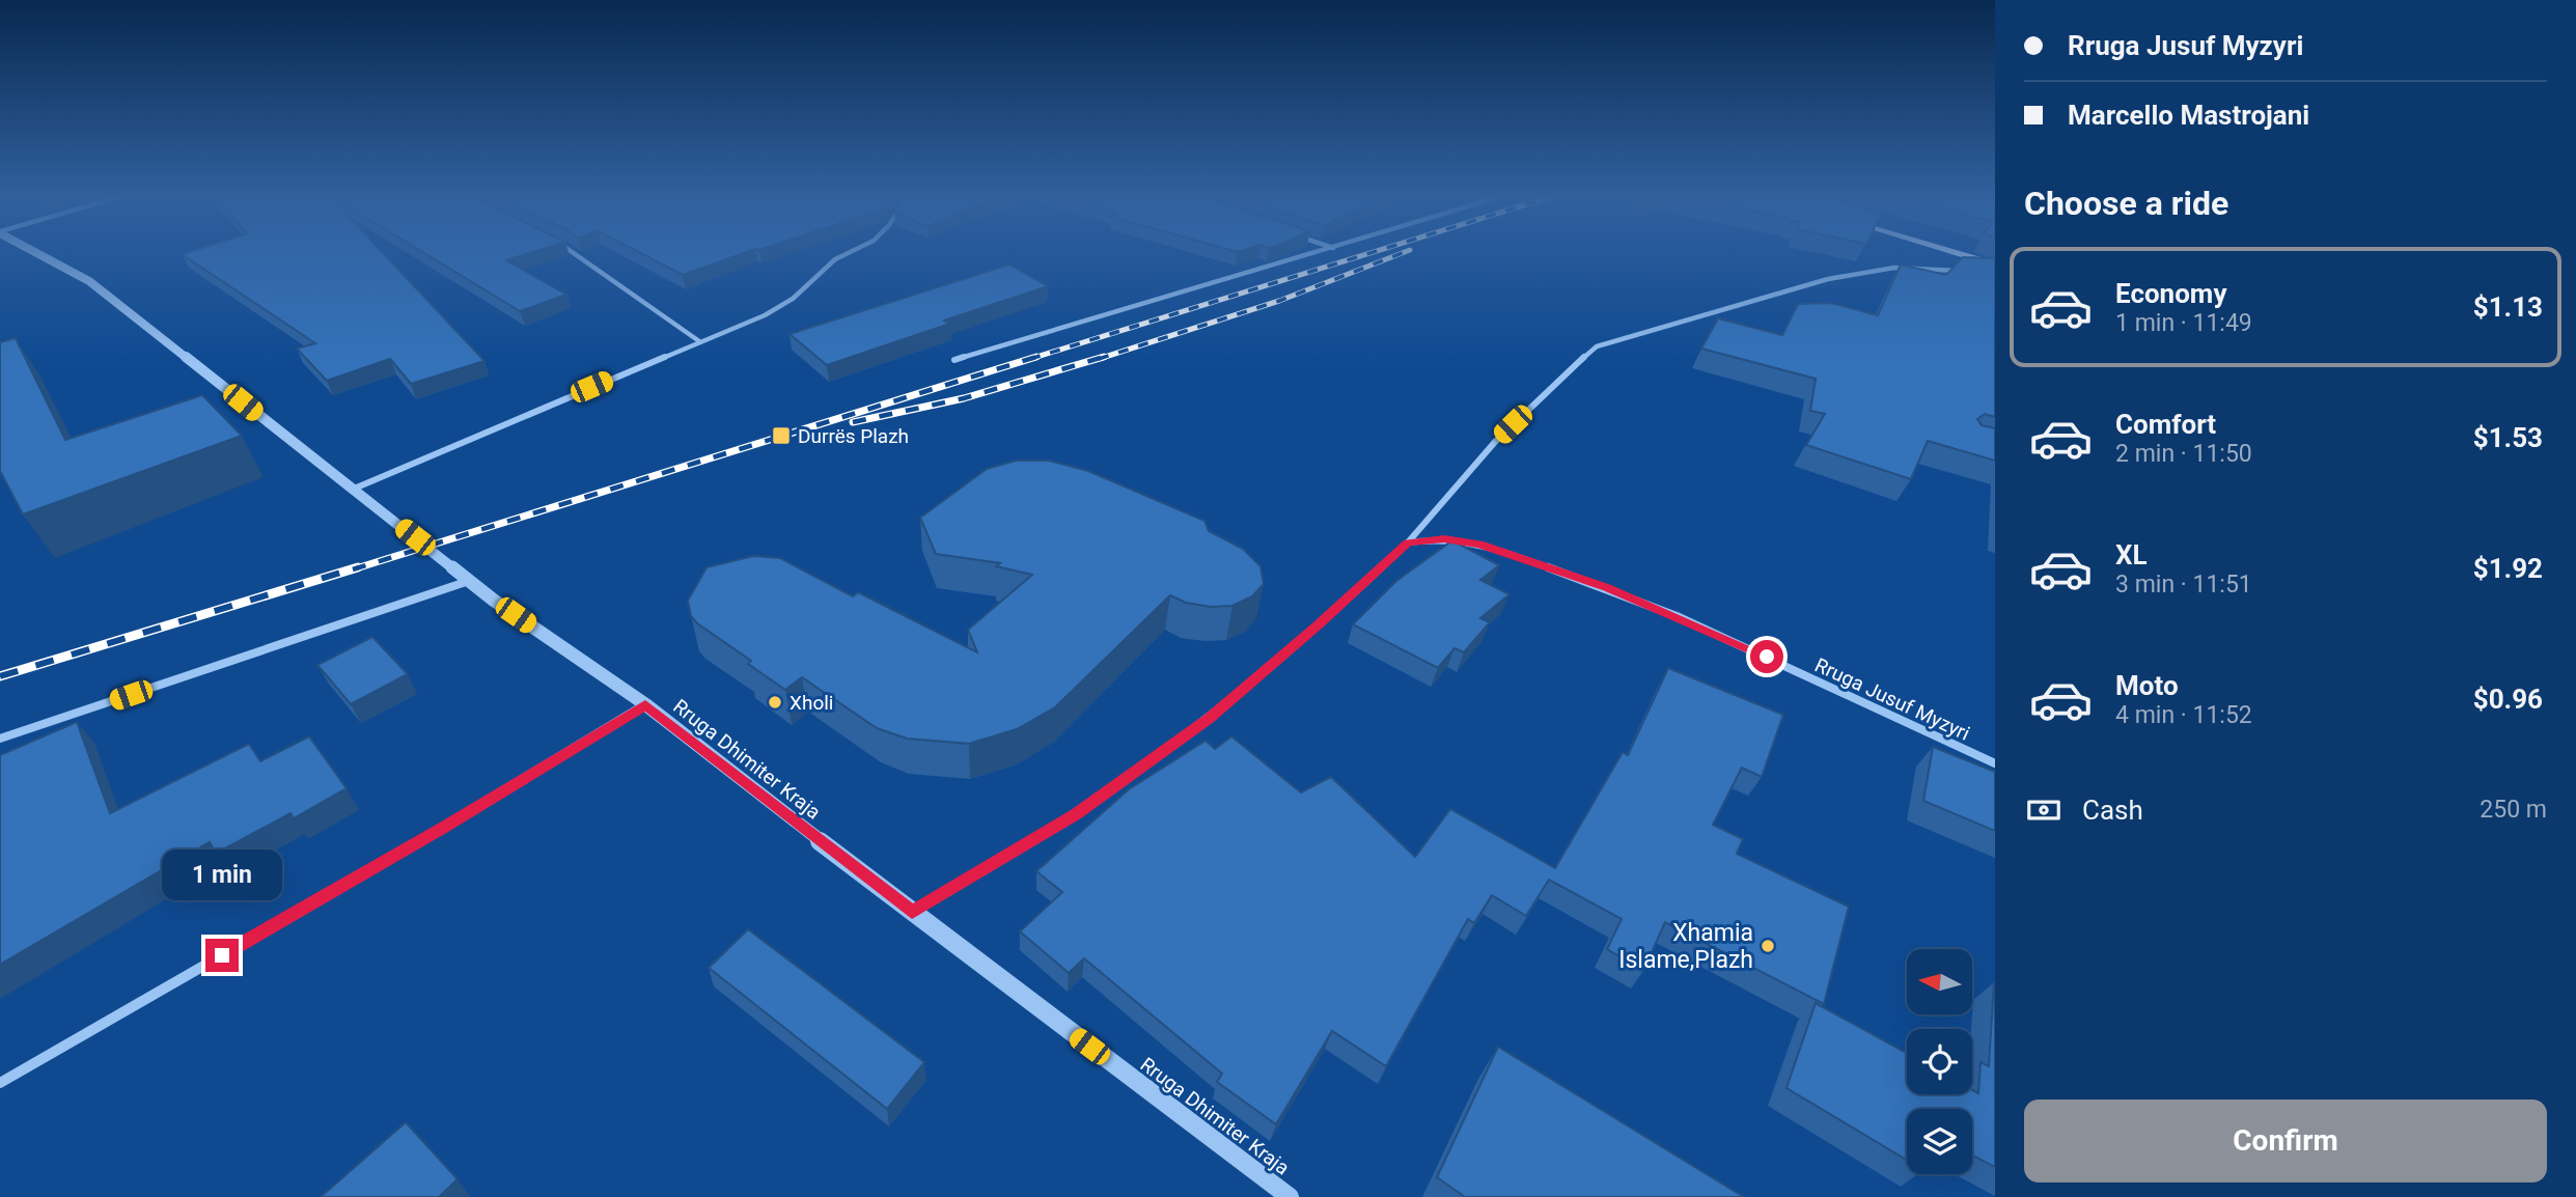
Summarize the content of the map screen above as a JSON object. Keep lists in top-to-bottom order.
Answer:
{
  "streets": {
    "street": ["Rruga Jusuf Myzyri", "Rruga Dhimiter Kraja"]
  },
  "places": {
    "transit": ["Durrës Plazh"],
    "other": ["Xholi", "Xhamia Islame,Plazh"]
  },
  "north": "left",
  "page": {
    "banner": ["Rruga Jusuf Myzyri", "Marcello Mastrojani"],
    "heading": "Choose a ride",
    "list": [
      {
        "name": "Economy",
        "note": "1 min · 11:49",
        "value": "$1.13"
      },
      {
        "name": "Comfort",
        "note": "2 min · 11:50",
        "value": "$1.53"
      },
      {
        "name": "XL",
        "note": "3 min · 11:51",
        "value": "$1.92"
      },
      {
        "name": "Moto",
        "note": "4 min · 11:52",
        "value": "$0.96"
      }
    ],
    "pay": ["Cash", "250 m"],
    "bubble": "1 min",
    "buttons": "Confirm"
  }
}
